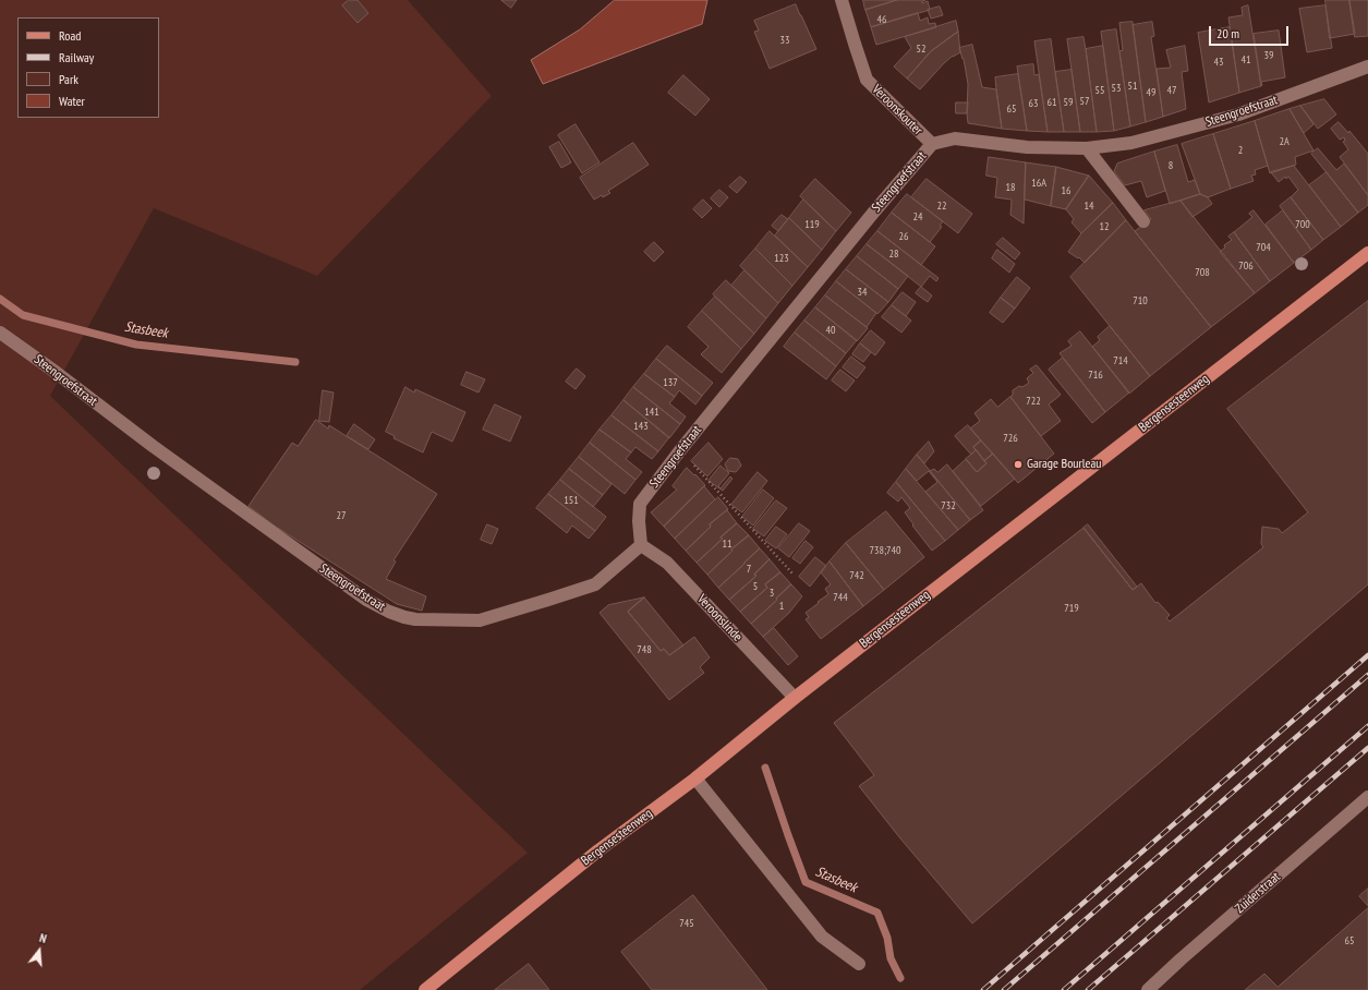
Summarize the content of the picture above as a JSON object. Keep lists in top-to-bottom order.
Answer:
{
  "streets": {
    "main road": ["Bergensesteenweg"],
    "street": [
      "Veroonskouter",
      "Steengroefstraat",
      "Veroonslinde",
      "Zuiderstraat"
    ]
  },
  "crossings": [
    ["Veroonskouter", "Steengroefstraat"],
    ["Steengroefstraat", "Veroonslinde"],
    ["Bergensesteenweg", "Veroonslinde"]
  ],
  "water": ["Stasbeek"],
  "places": ["Garage Bourleau"],
  "house_numbers": [
    "46",
    "33",
    "52",
    "39",
    "41",
    "43",
    "51",
    "53",
    "55",
    "47",
    "49",
    "57",
    "61",
    "59",
    "63",
    "65",
    "2A",
    "2",
    "8",
    "16A",
    "18",
    "16",
    "22",
    "14",
    "24",
    "119",
    "700",
    "12",
    "26",
    "704",
    "28",
    "123",
    "706",
    "708",
    "34",
    "710",
    "40",
    "714",
    "716",
    "137",
    "722",
    "141",
    "143",
    "726",
    "151",
    "732",
    "27",
    "11",
    "738;740",
    "7",
    "742",
    "5",
    "3",
    "744",
    "1",
    "719",
    "748",
    "745",
    "65"
  ],
  "legend": [
    "Road",
    "Railway",
    "Park",
    "Water"
  ],
  "scale_bar": "20 m",
  "north": "top"
}
